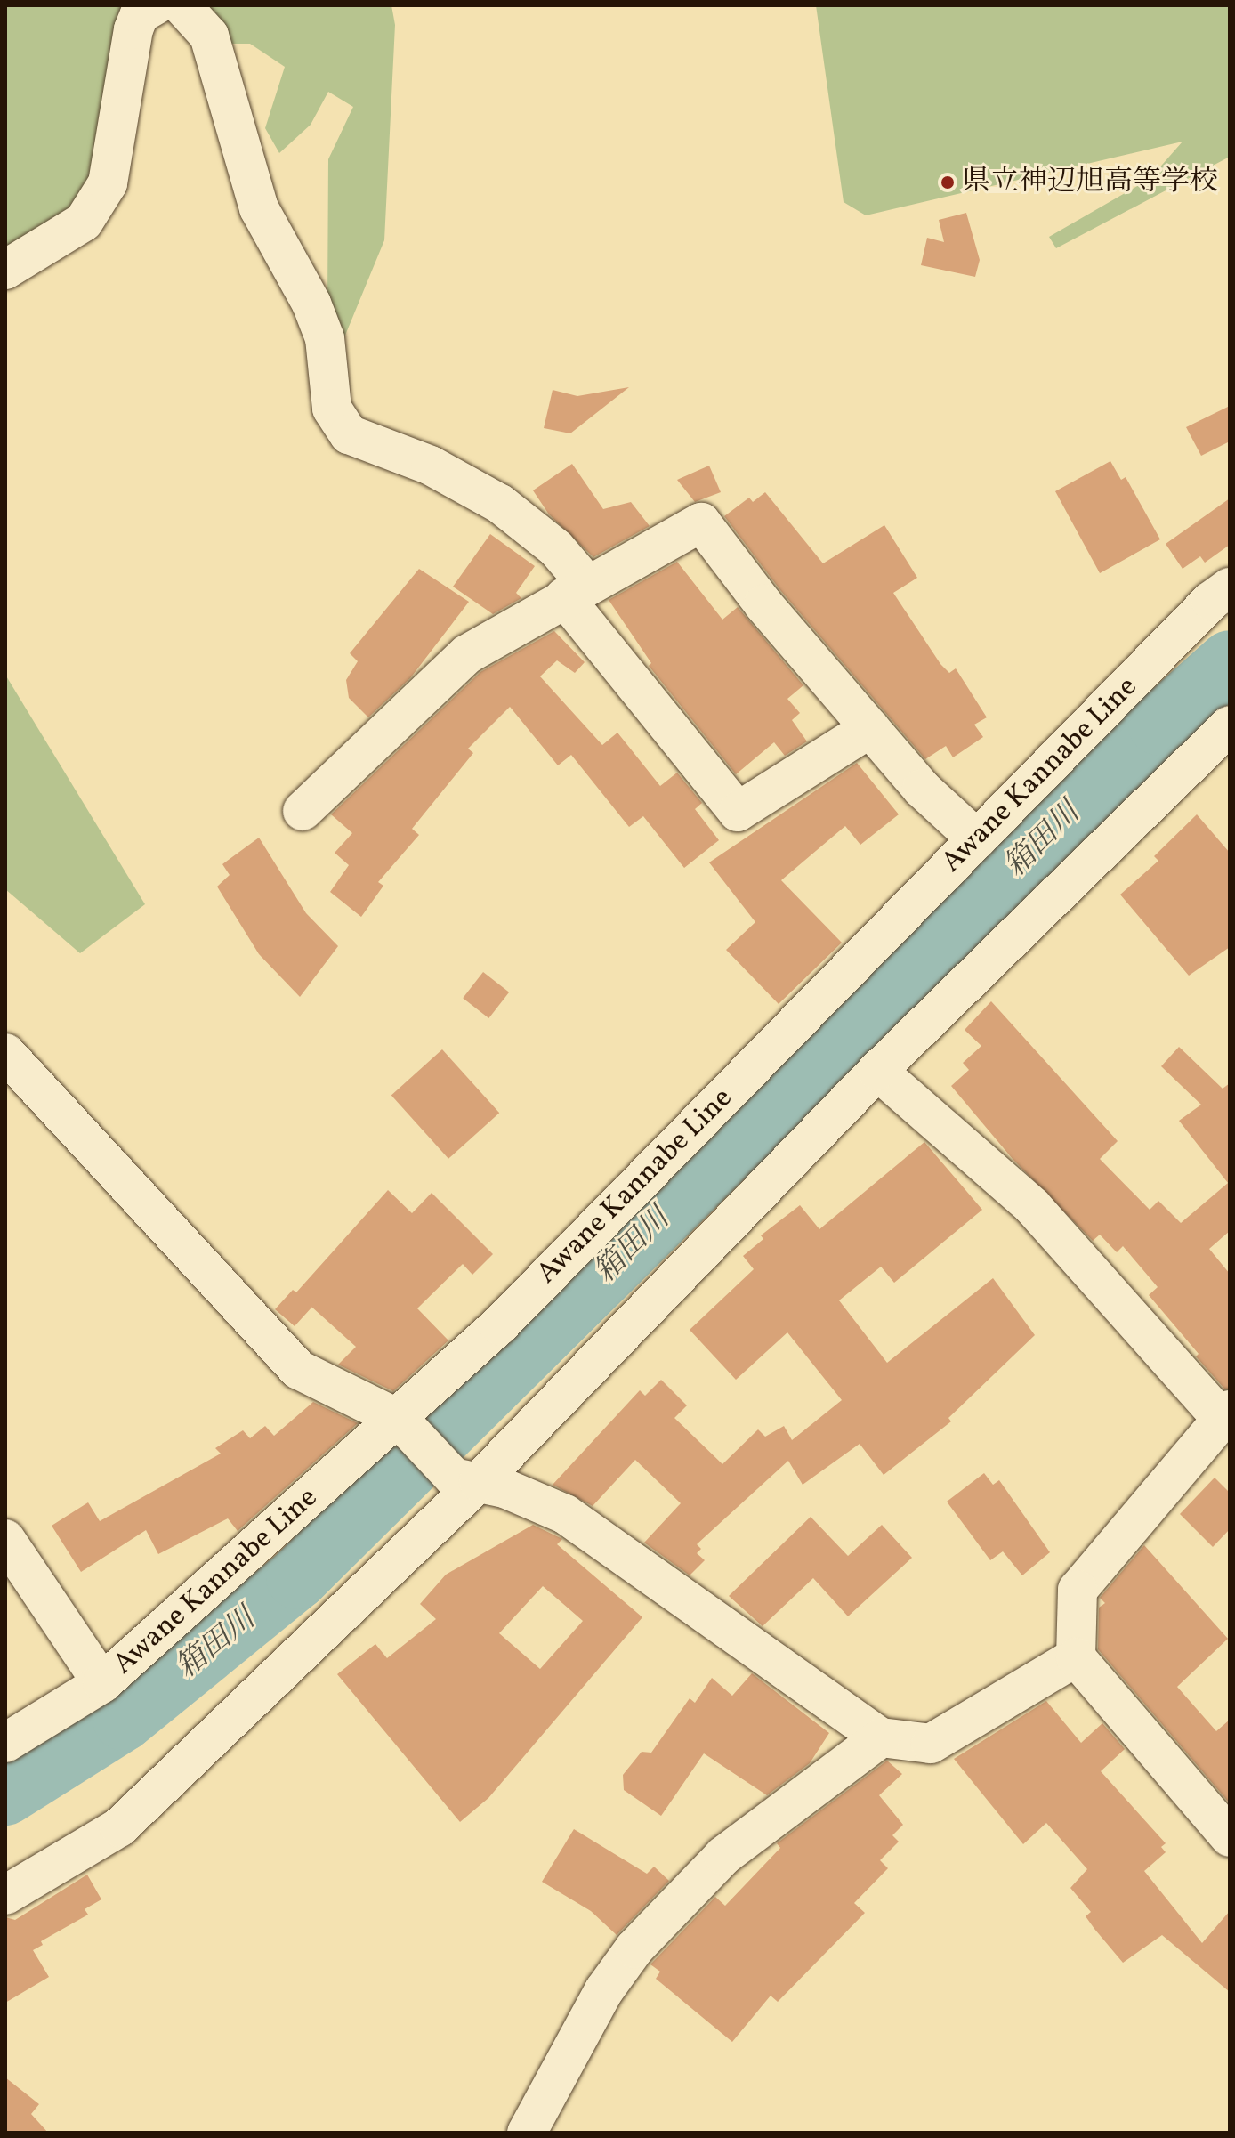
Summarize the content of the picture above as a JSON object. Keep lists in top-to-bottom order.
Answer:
{
  "streets": {
    "street": ["Awane Kannabe Line"]
  },
  "water": ["箱田川"],
  "places": ["県立神辺旭高等学校"]
}
